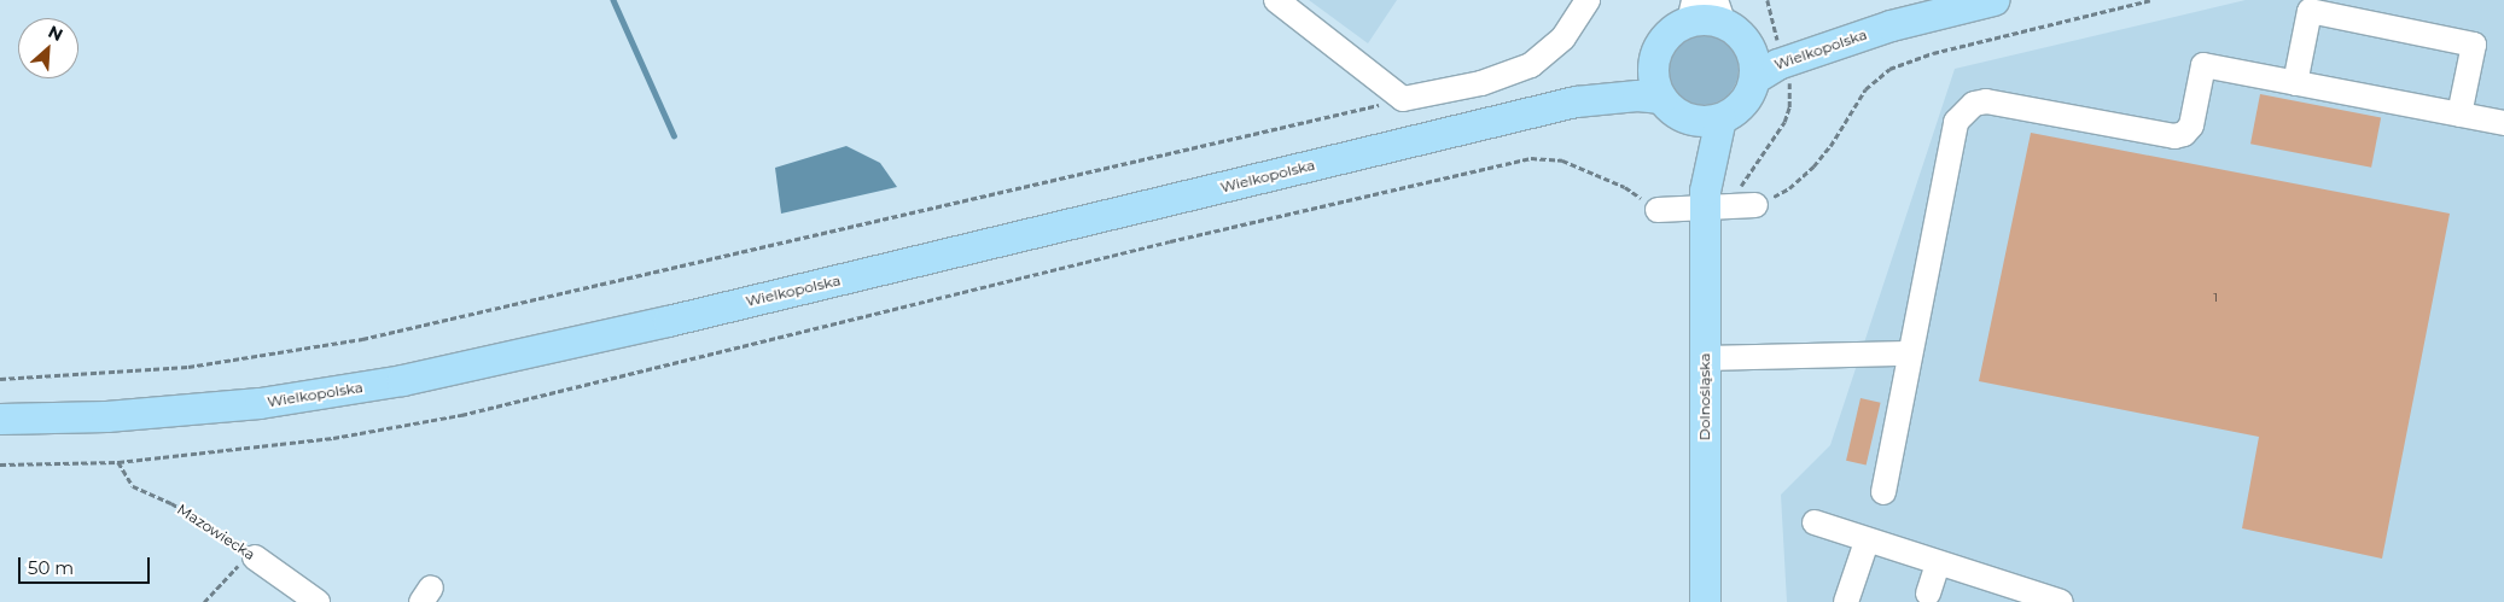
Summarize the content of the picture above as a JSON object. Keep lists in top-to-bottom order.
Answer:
{
  "streets": {
    "main road": ["Wielkopolska", "Dolnośląska"],
    "street": ["Mazowiecka"]
  },
  "crossings": [
    ["Wielkopolska", "Dolnośląska"]
  ],
  "house_numbers": ["1"],
  "scale_bar": "50 m",
  "north": "top right"
}
